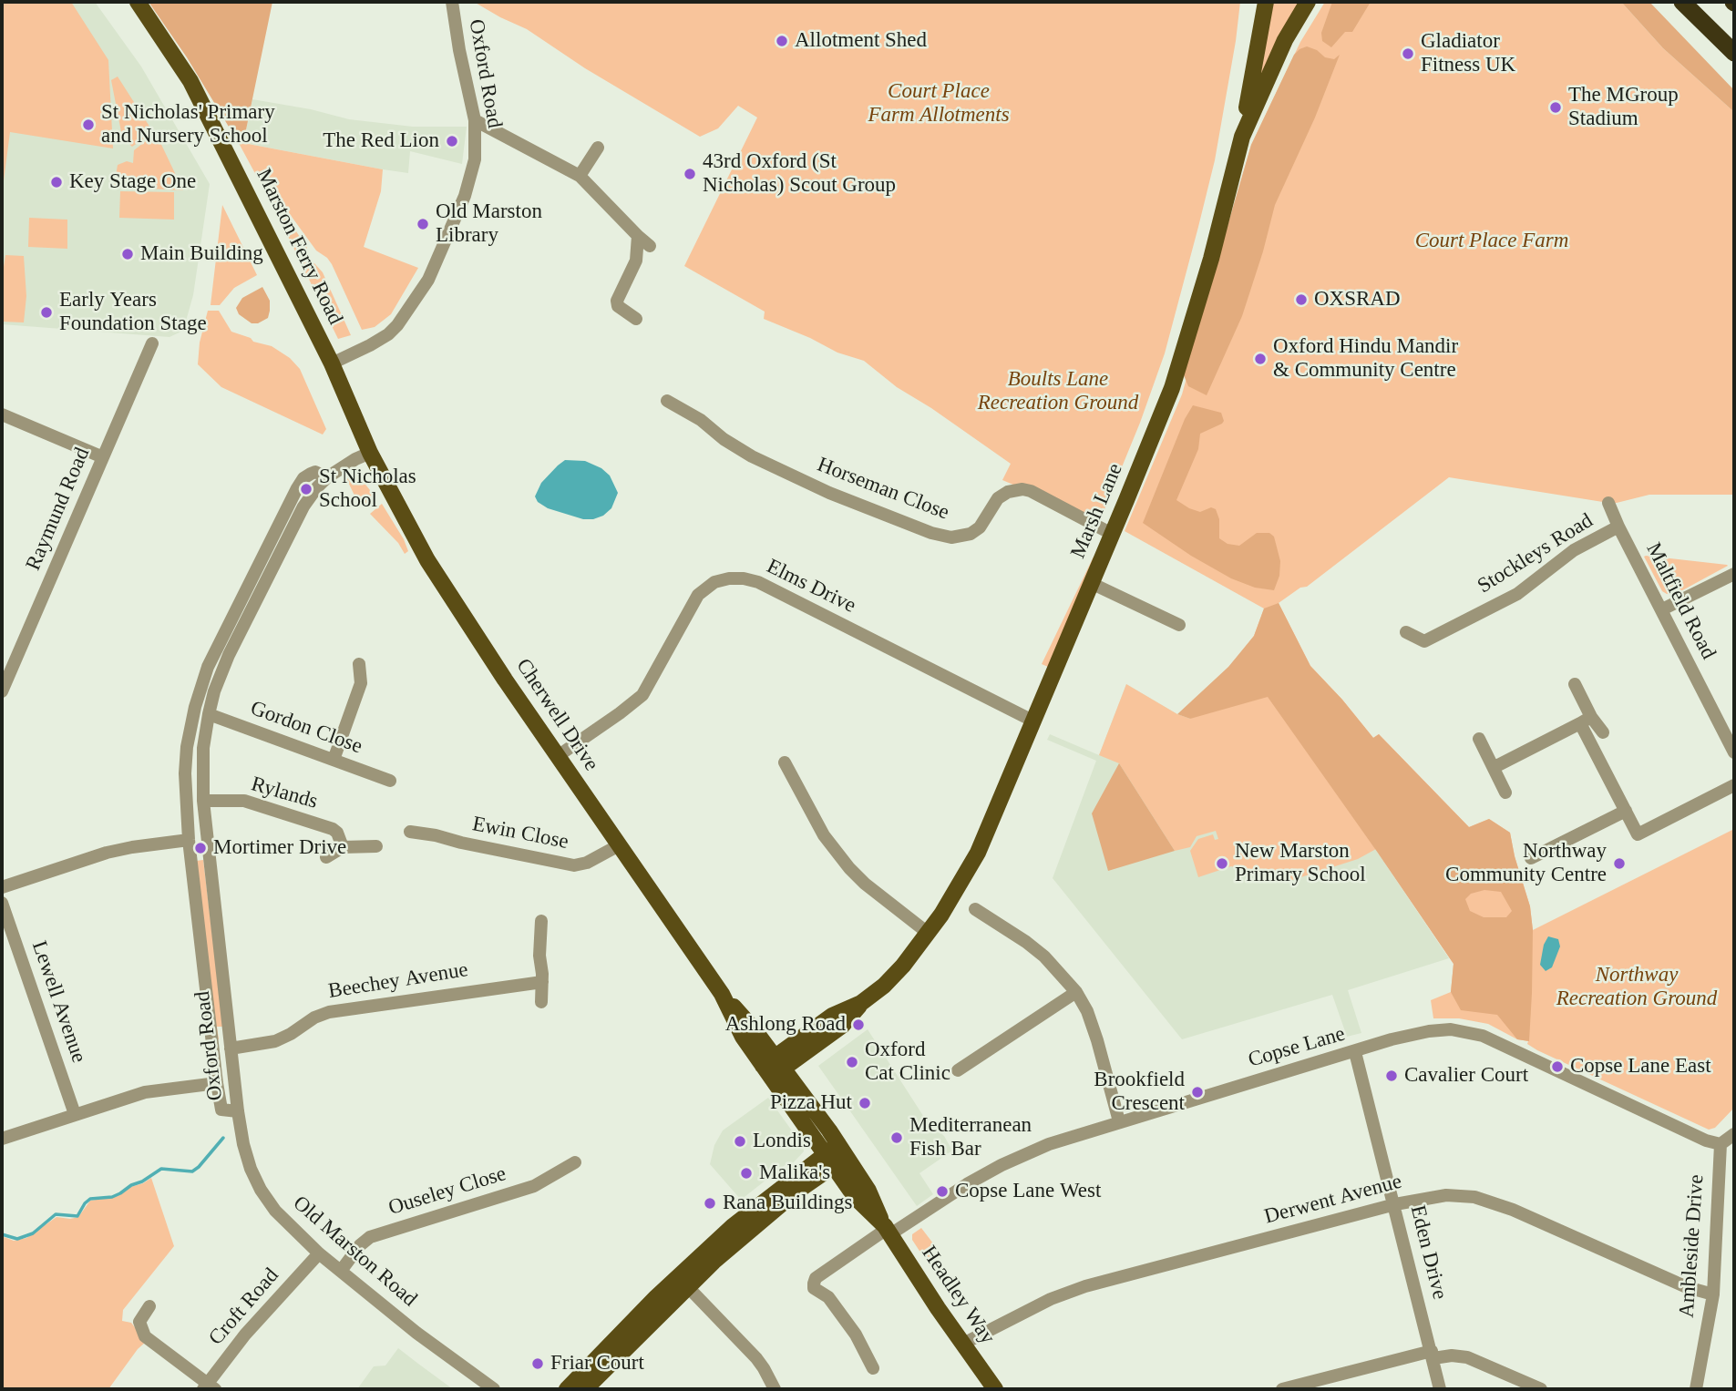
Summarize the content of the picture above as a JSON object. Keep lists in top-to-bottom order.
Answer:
{
  "streets": {
    "main road": [
      "Marston Ferry Road",
      "Marsh Lane",
      "Cherwell Drive",
      "Headley Way"
    ],
    "street": [
      "Oxford Road",
      "Horseman Close",
      "Raymund Road",
      "Stockleys Road",
      "Elms Drive",
      "Maltfield Road",
      "Gordon Close",
      "Rylands",
      "Ewin Close",
      "Beechey Avenue",
      "Lewell Avenue",
      "Copse Lane",
      "Ouseley Close",
      "Derwent Avenue",
      "Ambleside Drive",
      "Old Marston Road",
      "Eden Drive",
      "Croft Road"
    ]
  },
  "crossings": [
    ["Oxford Road", "Marston Ferry Road"],
    ["Oxford Road", "Cherwell Drive"],
    ["Oxford Road", "Gordon Close"],
    ["Oxford Road", "Rylands"],
    ["Oxford Road", "Beechey Avenue"],
    ["Oxford Road", "Old Marston Road"],
    ["Marston Ferry Road", "Cherwell Drive"],
    ["Horseman Close", "Marsh Lane"],
    ["Marsh Lane", "Elms Drive"],
    ["Marsh Lane", "Cherwell Drive"],
    ["Stockleys Road", "Maltfield Road"],
    ["Elms Drive", "Cherwell Drive"],
    ["Cherwell Drive", "Ewin Close"],
    ["Cherwell Drive", "Headley Way"],
    ["Copse Lane", "Ambleside Drive"],
    ["Copse Lane", "Eden Drive"],
    ["Copse Lane", "Headley Way"],
    ["Ouseley Close", "Old Marston Road"],
    ["Derwent Avenue", "Ambleside Drive"],
    ["Derwent Avenue", "Eden Drive"],
    ["Derwent Avenue", "Headley Way"],
    ["Old Marston Road", "Croft Road"]
  ],
  "parks": [
    "Court Place Farm Allotments",
    "Court Place Farm",
    "Boults Lane Recreation Ground",
    "Northway Recreation Ground"
  ],
  "places": [
    "Allotment Shed",
    "Gladiator Fitness UK",
    "The MGroup Stadium",
    "St Nicholas' Primary and Nursery School",
    "The Red Lion",
    "43rd Oxford (St Nicholas) Scout Group",
    "Key Stage One",
    "Old Marston Library",
    "Main Building",
    "OXSRAD",
    "Early Years Foundation Stage",
    "Oxford Hindu Mandir & Community Centre",
    "St Nicholas School",
    "Mortimer Drive",
    "New Marston Primary School",
    "Northway Community Centre",
    "Ashlong Road",
    "Oxford Cat Clinic",
    "Copse Lane East",
    "Cavalier Court",
    "Brookfield Crescent",
    "Pizza Hut",
    "Mediterranean Fish Bar",
    "Londis",
    "Malika's",
    "Copse Lane West",
    "Rana Buildings",
    "Friar Court"
  ]
}
